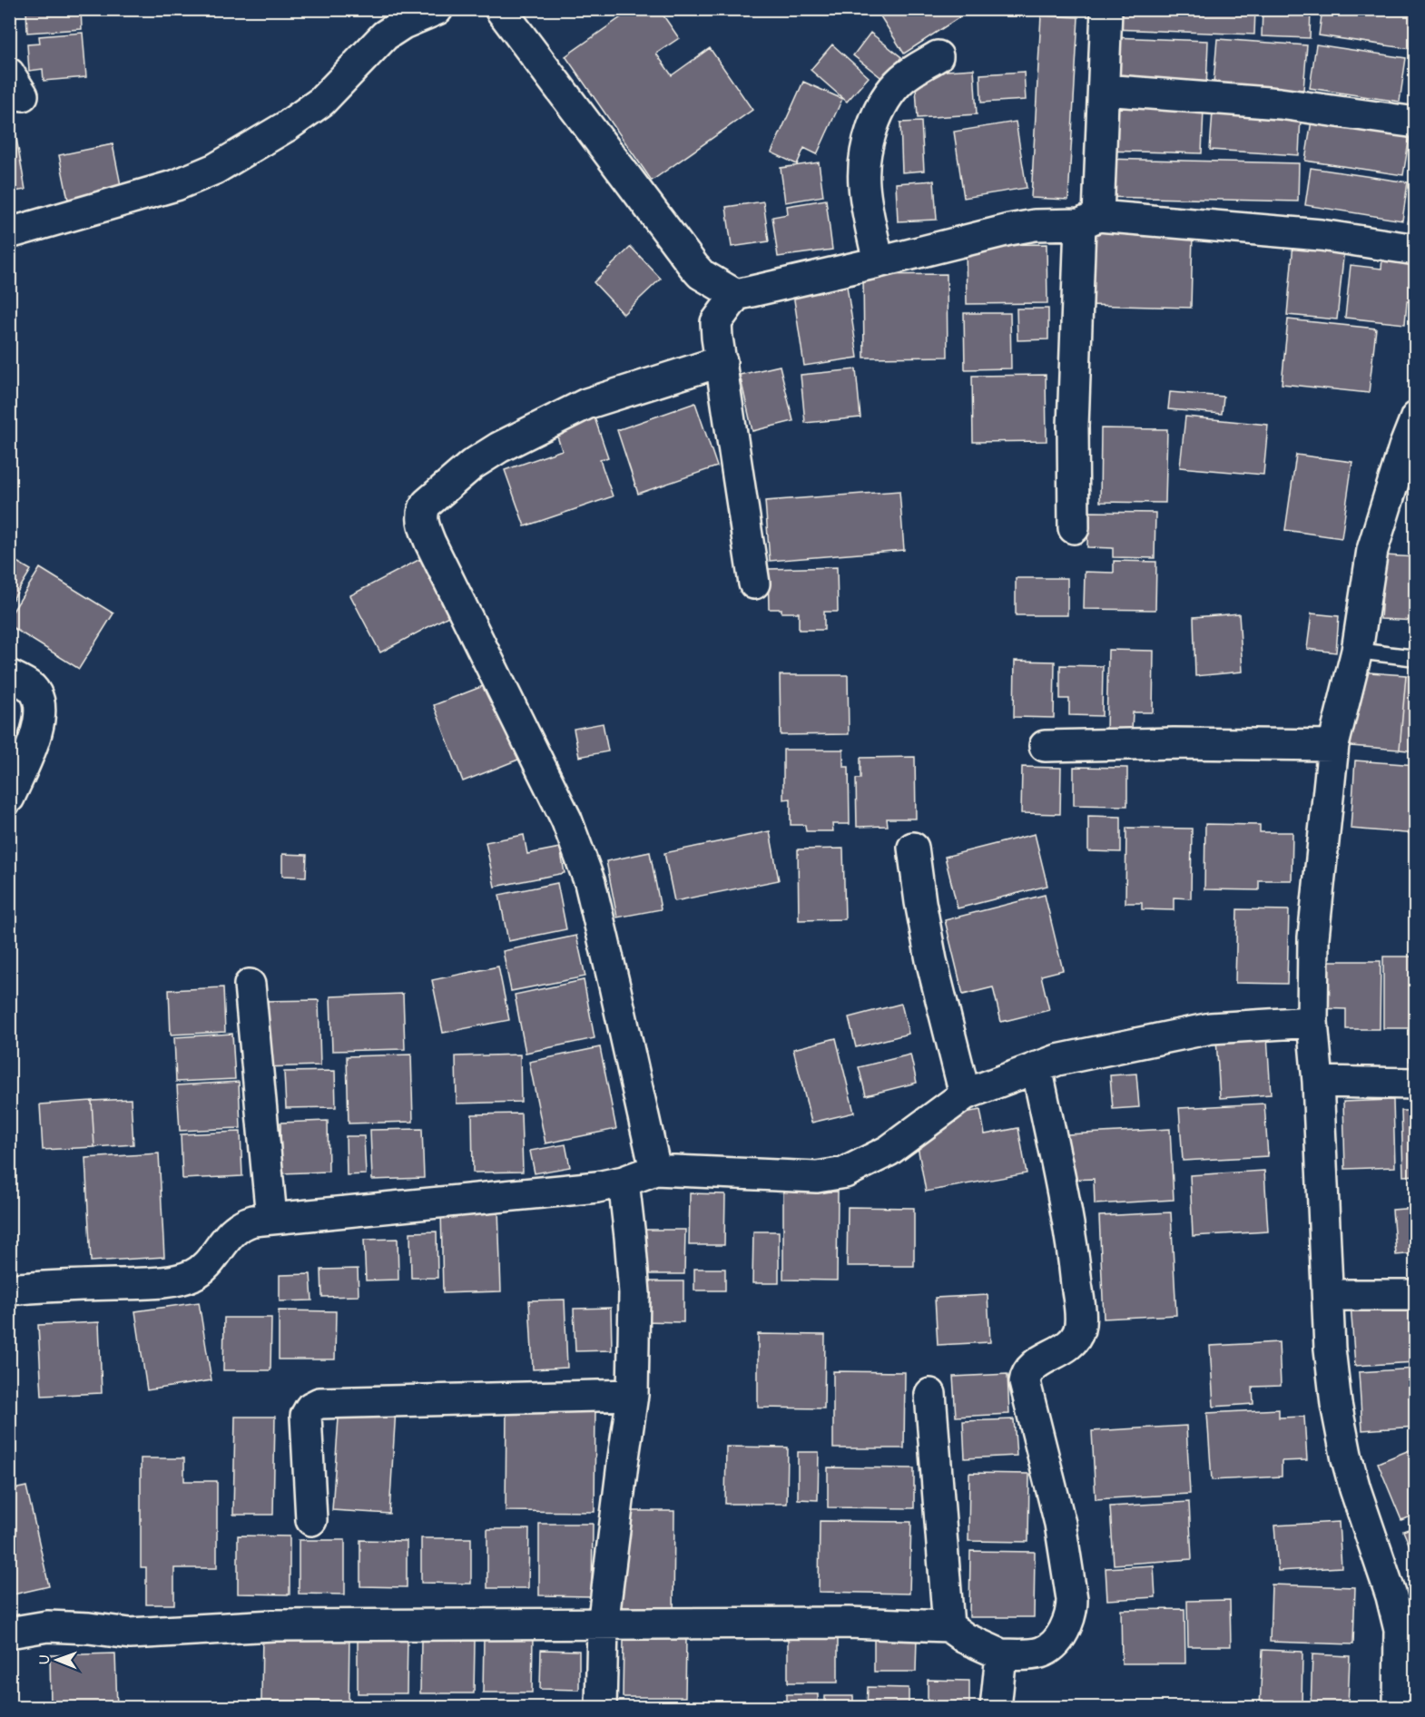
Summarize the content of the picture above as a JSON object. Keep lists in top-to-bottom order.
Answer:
{
  "north": "left"
}
